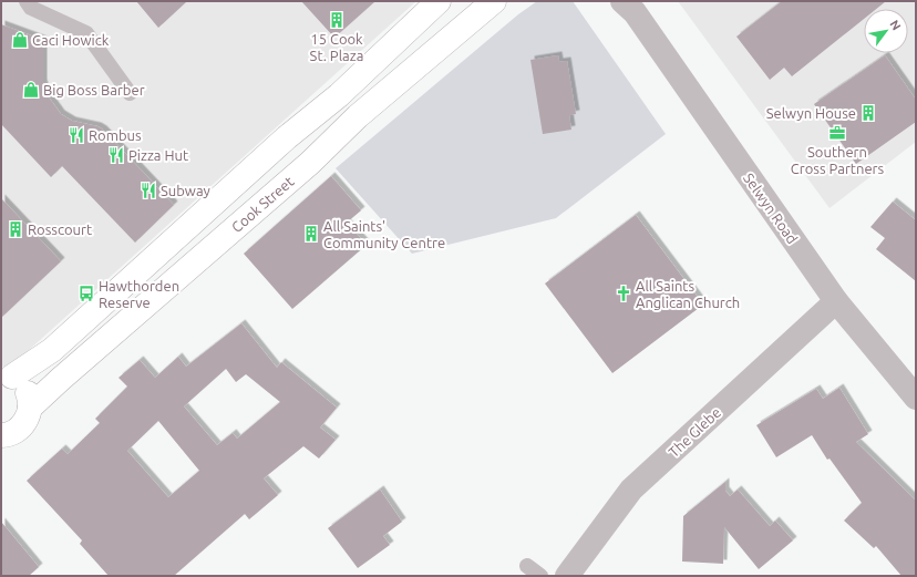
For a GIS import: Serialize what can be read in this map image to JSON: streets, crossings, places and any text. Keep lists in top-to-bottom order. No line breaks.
{"streets":{"main road":["Cook Street"],"street":["Selwyn Road","The Glebe"]},"crossings":[["Selwyn Road","The Glebe"]],"places":{"building":["15 Cook St. Plaza","Selwyn House","Rosscourt","All Saints' Community Centre"],"shop":["Caci Howick","Big Boss Barber"],"office":["Southern Cross Partners"],"restaurant":["Rombus","Pizza Hut","Subway"],"bus stop":["Hawthorden Reserve"],"church":["All Saints Anglican Church"]},"north":"top right"}
